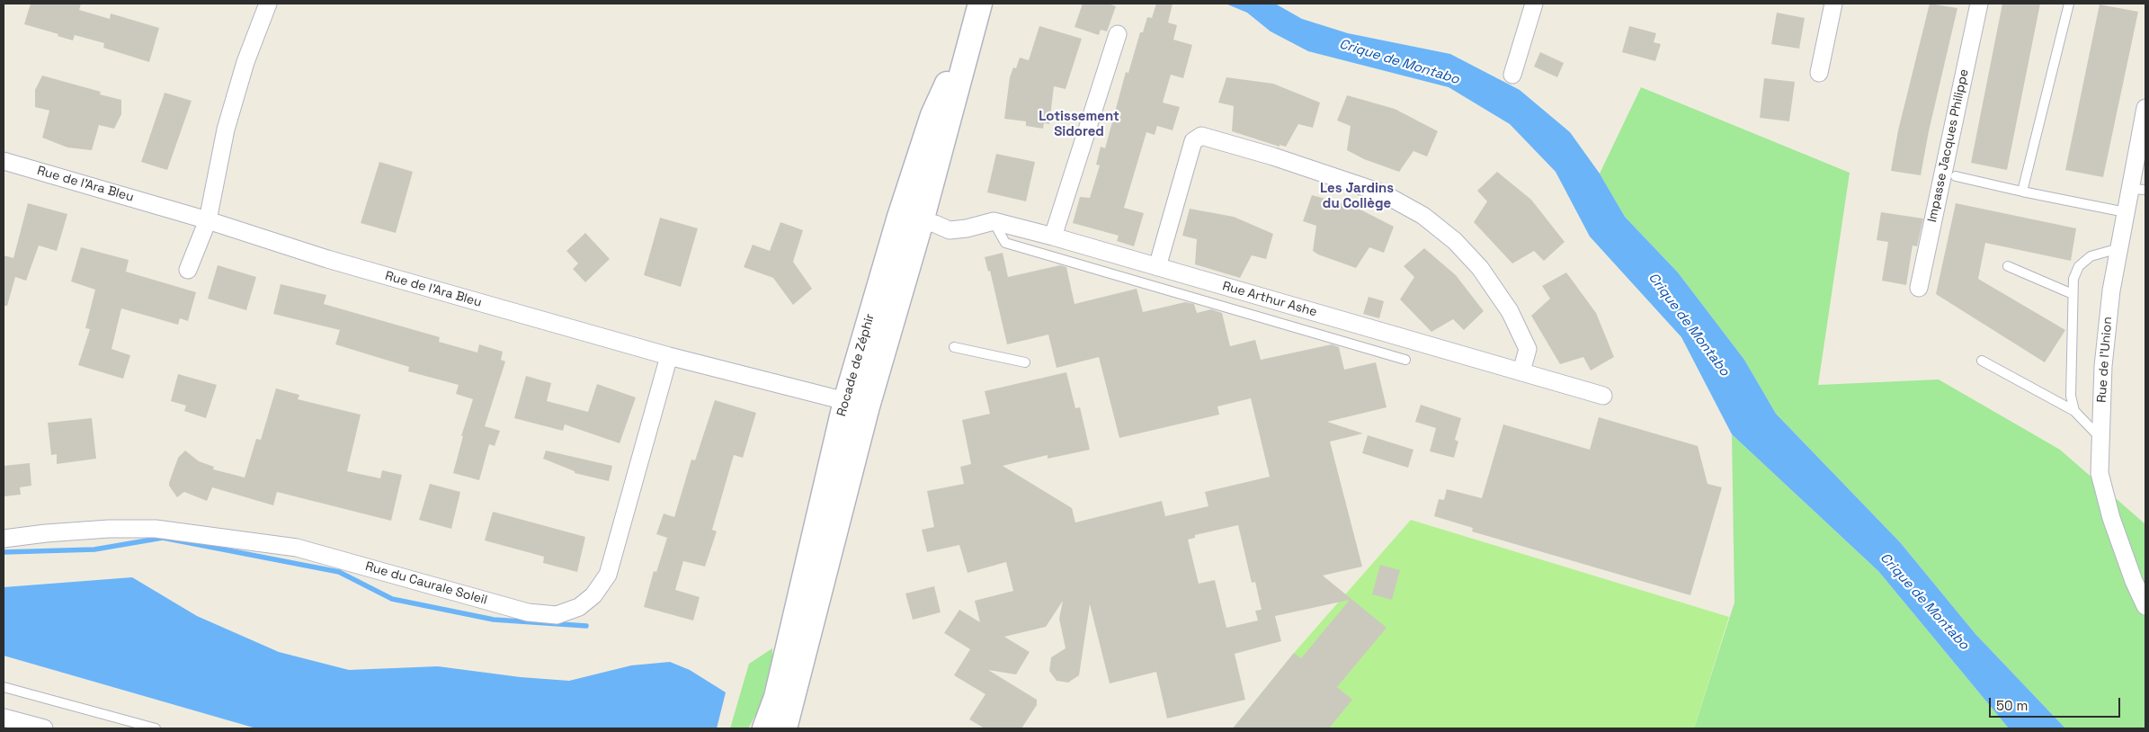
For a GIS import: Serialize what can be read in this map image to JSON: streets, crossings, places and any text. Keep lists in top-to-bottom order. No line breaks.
{"streets":{"main road":["Rocade de Zéphir"],"street":["Impasse Jacques Philippe","Rue de l'Ara Bleu","Rue Arthur Ashe","Rue de l'Union","Rue du Caurale Soleil"]},"crossings":[["Rue de l'Ara Bleu","Rocade de Zéphir"],["Rue de l'Ara Bleu","Rue du Caurale Soleil"],["Rue Arthur Ashe","Rocade de Zéphir"]],"districts":["Lotissement Sidored","Les Jardins du Collège"],"water":["Crique de Montabo"],"scale_bar":"50 m"}
